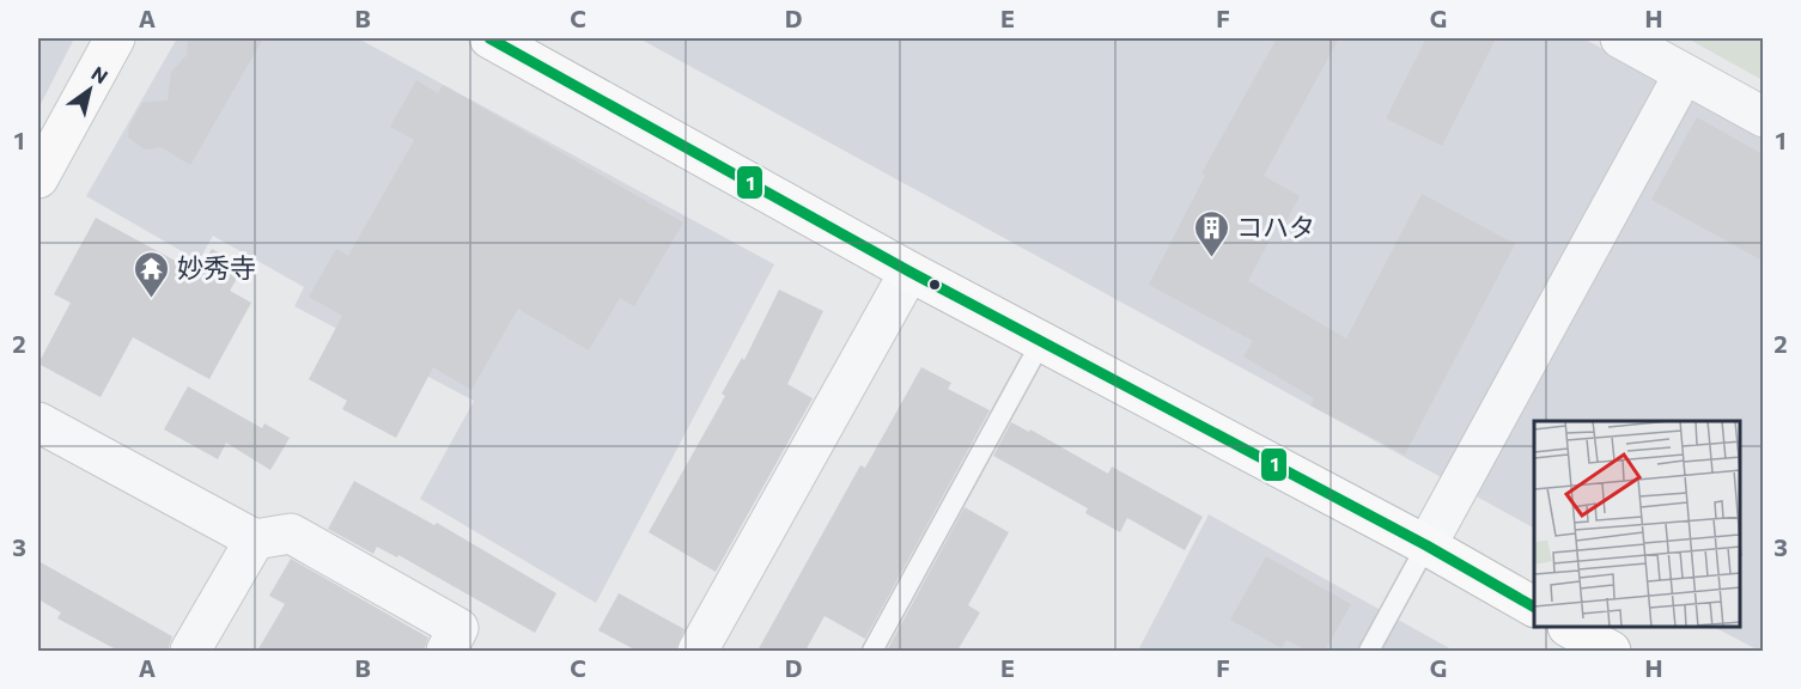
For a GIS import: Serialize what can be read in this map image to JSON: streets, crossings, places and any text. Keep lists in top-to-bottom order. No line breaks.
{"places":{"building":["コハタ"],"temple":["妙秀寺"]},"lines":["transit line 1"],"north":"top right","grid":{"columns":["A","B","C","D","E","F","G","H"],"rows":["1","2","3"]}}
